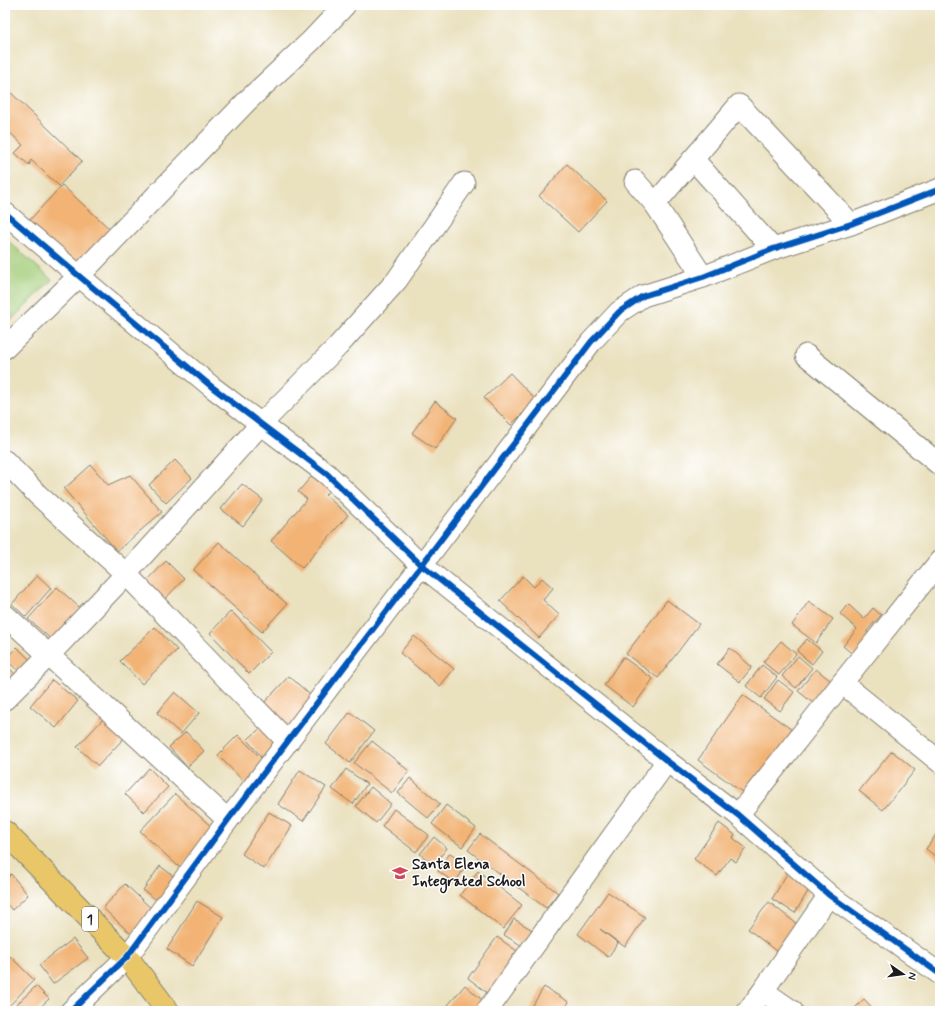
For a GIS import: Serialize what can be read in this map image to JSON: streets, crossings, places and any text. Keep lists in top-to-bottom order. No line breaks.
{"streets":{"highway":["1"]},"places":{"school or university":["Santa Elena Integrated School"]},"north":"right"}
